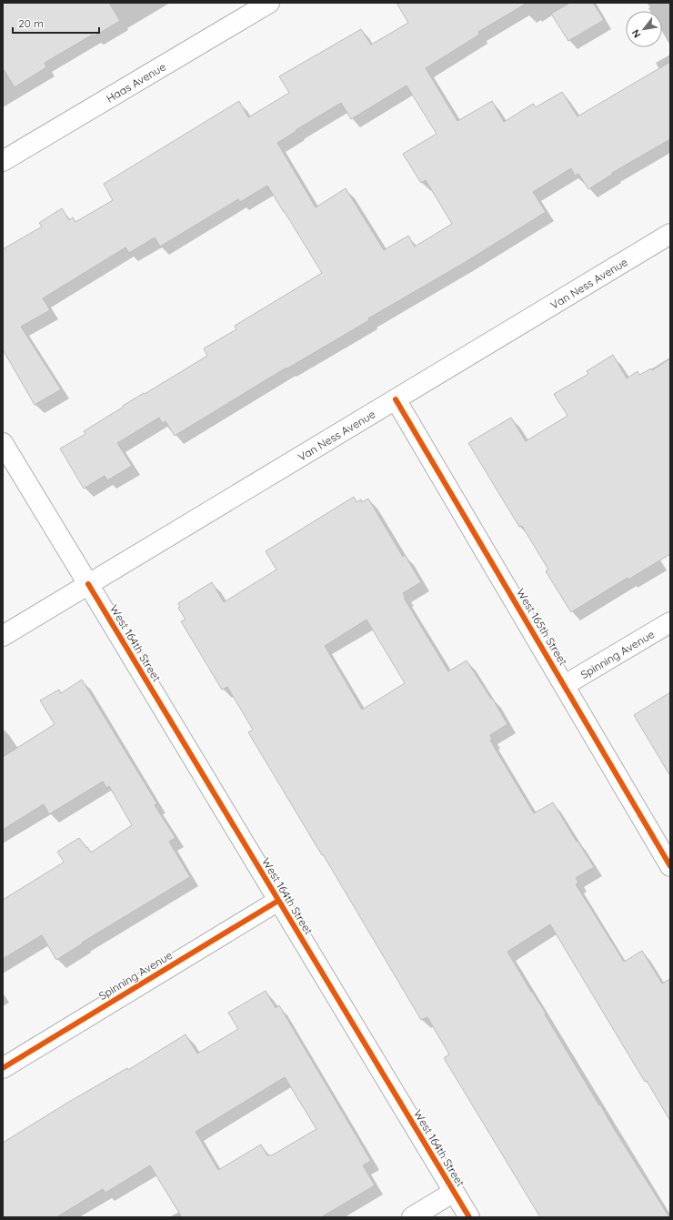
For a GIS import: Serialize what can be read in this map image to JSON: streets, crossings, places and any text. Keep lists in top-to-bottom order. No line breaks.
{"streets":{"street":["Haas Avenue","Van Ness Avenue","West 165th Street","West 164th Street","Spinning Avenue"]},"crossings":[["Van Ness Avenue","West 165th Street"],["Van Ness Avenue","West 164th Street"],["West 165th Street","Spinning Avenue"],["West 164th Street","Spinning Avenue"]],"scale_bar":"20 m","north":"bottom left"}
